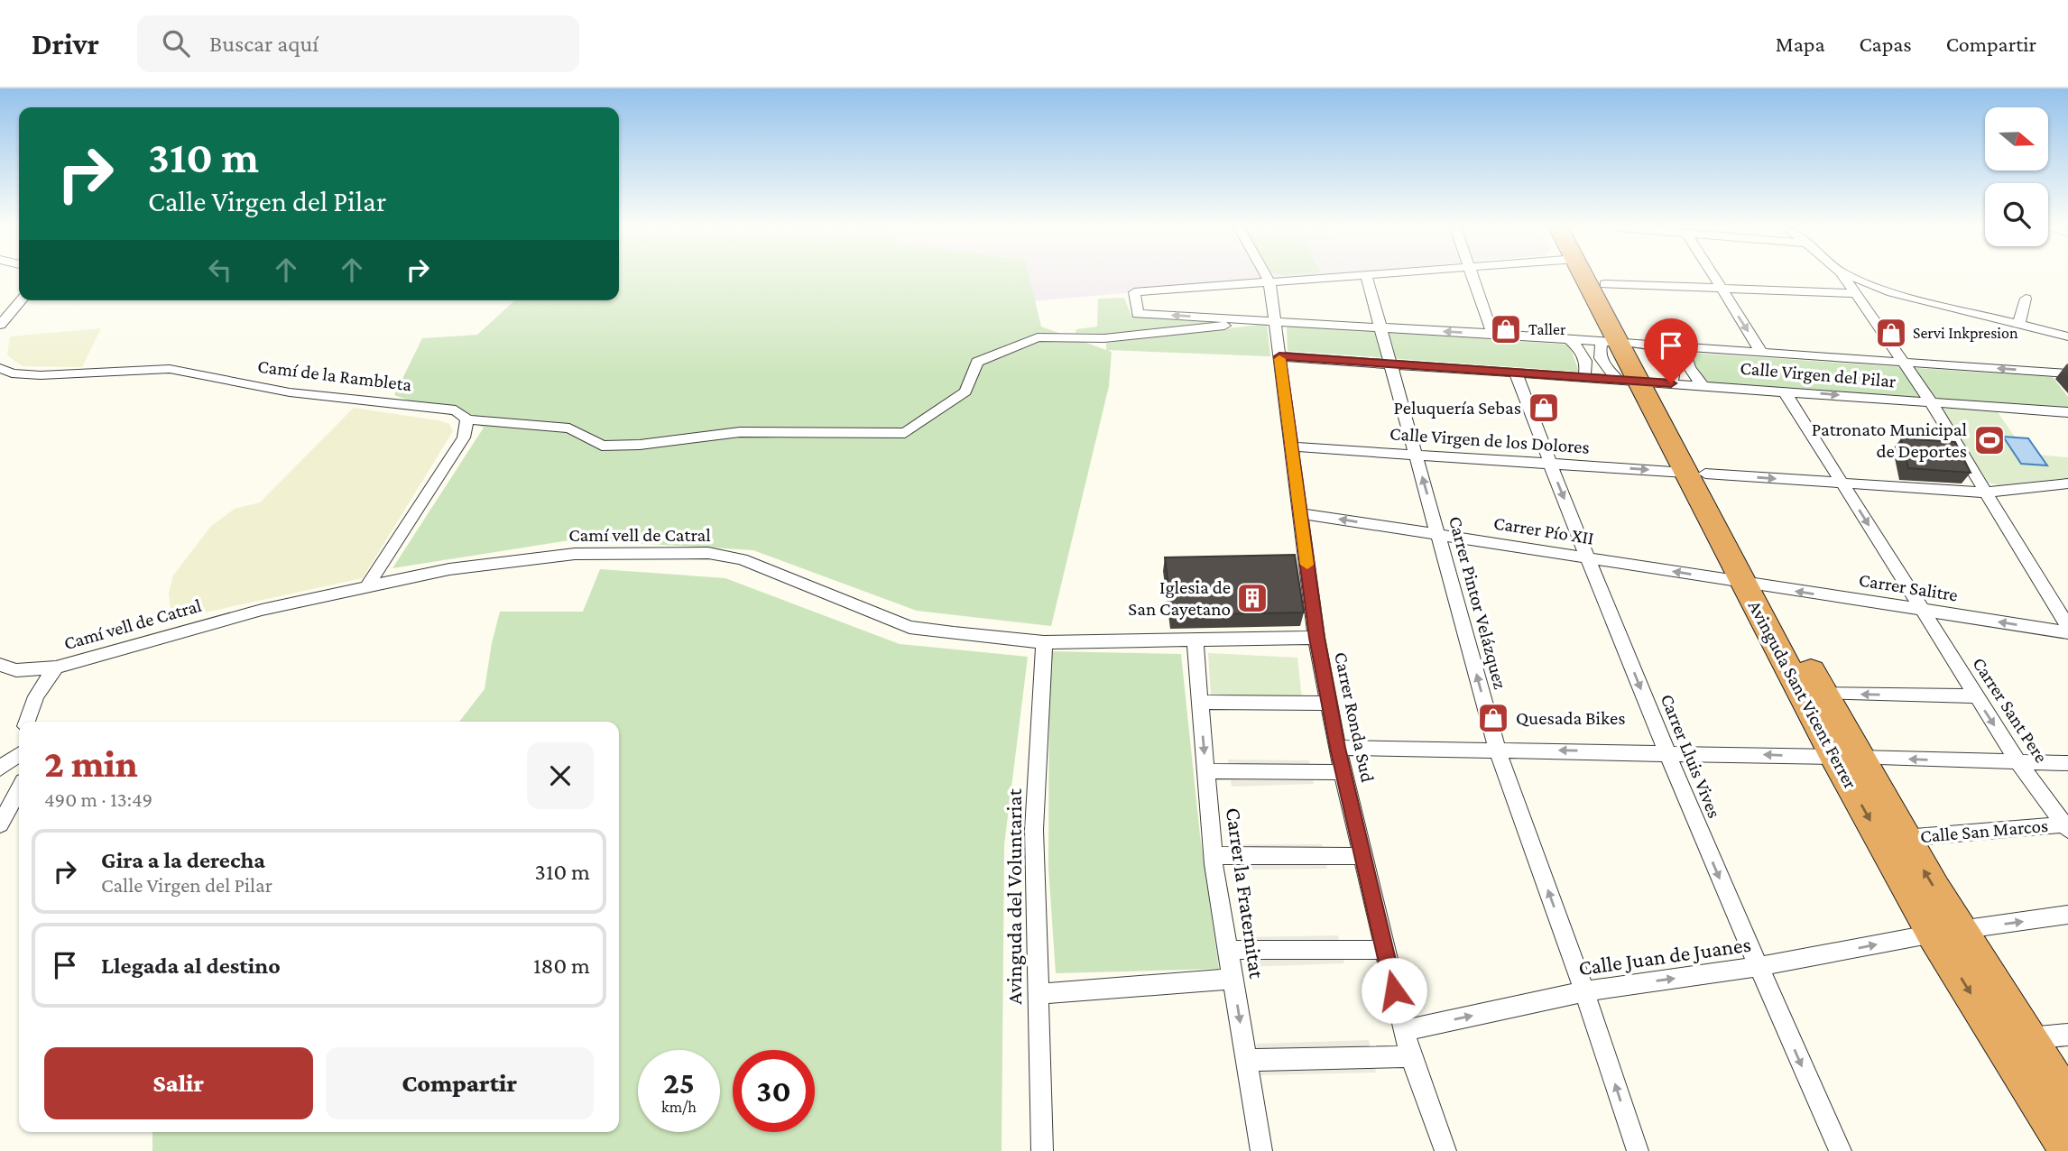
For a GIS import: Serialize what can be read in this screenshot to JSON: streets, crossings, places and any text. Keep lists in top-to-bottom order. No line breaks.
{"streets":{"highway":["Avinguda Sant Vicent Ferrer"],"street":["Calle Virgen del Pilar","Camí de la Rambleta","Calle Virgen de los Dolores","Carrer Pío XII","Camí vell de Catral","Carrer Salitre","Carrer Pintor Velázquez","Carrer Sant Pere","Carrer Ronda Sud","Carrer Lluis Vives","Calle San Marcos","Carrer la Fraternitat","Avinguda del Voluntariat","Calle Juan de Juanes"]},"crossings":[["Calle Virgen del Pilar","Camí de la Rambleta"],["Calle Virgen del Pilar","Carrer Pintor Velázquez"],["Calle Virgen del Pilar","Avinguda Sant Vicent Ferrer"],["Calle Virgen del Pilar","Carrer Sant Pere"],["Calle Virgen del Pilar","Carrer Ronda Sud"],["Calle Virgen del Pilar","Carrer Lluis Vives"],["Camí de la Rambleta","Carrer Ronda Sud"],["Calle Virgen de los Dolores","Carrer Pintor Velázquez"],["Calle Virgen de los Dolores","Avinguda Sant Vicent Ferrer"],["Calle Virgen de los Dolores","Carrer Sant Pere"],["Calle Virgen de los Dolores","Carrer Ronda Sud"],["Calle Virgen de los Dolores","Carrer Lluis Vives"],["Carrer Pío XII","Carrer Salitre"],["Carrer Pío XII","Carrer Pintor Velázquez"],["Carrer Pío XII","Avinguda Sant Vicent Ferrer"],["Carrer Pío XII","Carrer Ronda Sud"],["Carrer Pío XII","Carrer Lluis Vives"],["Camí vell de Catral","Carrer Ronda Sud"],["Camí vell de Catral","Carrer la Fraternitat"],["Camí vell de Catral","Avinguda del Voluntariat"],["Carrer Salitre","Avinguda Sant Vicent Ferrer"],["Carrer Salitre","Carrer Sant Pere"],["Carrer Pintor Velázquez","Calle Juan de Juanes"],["Avinguda Sant Vicent Ferrer","Calle San Marcos"],["Avinguda Sant Vicent Ferrer","Calle Juan de Juanes"],["Carrer Sant Pere","Calle San Marcos"],["Carrer Ronda Sud","Calle Juan de Juanes"],["Carrer Lluis Vives","Calle Juan de Juanes"]],"one_way":["Calle Virgen de los Dolores","Carrer Pío XII","Carrer Pintor Velázquez","Carrer Lluis Vives","Calle Juan de Juanes"],"places":{"shop":["Taller","Servi Inkpresion","Peluquería Sebas","Quesada Bikes"],"sports":["Patronato Municipal de Deportes"],"building":["Iglesia de San Cayetano"]},"north":"right","page":{"header":"Drivr","search":"Buscar aquí","nav":["Mapa","Capas","Compartir"],"turn":["310 m","Calle Virgen del Pilar"],"heading":["2 min","490 m · 13:49"],"list":[{"name":"Gira a la derecha","note":"Calle Virgen del Pilar","value":"310 m"},{"name":"Llegada al destino","value":"180 m"}],"buttons":["Salir","Compartir"],"speed":"25 km/h","limit":"30"}}
